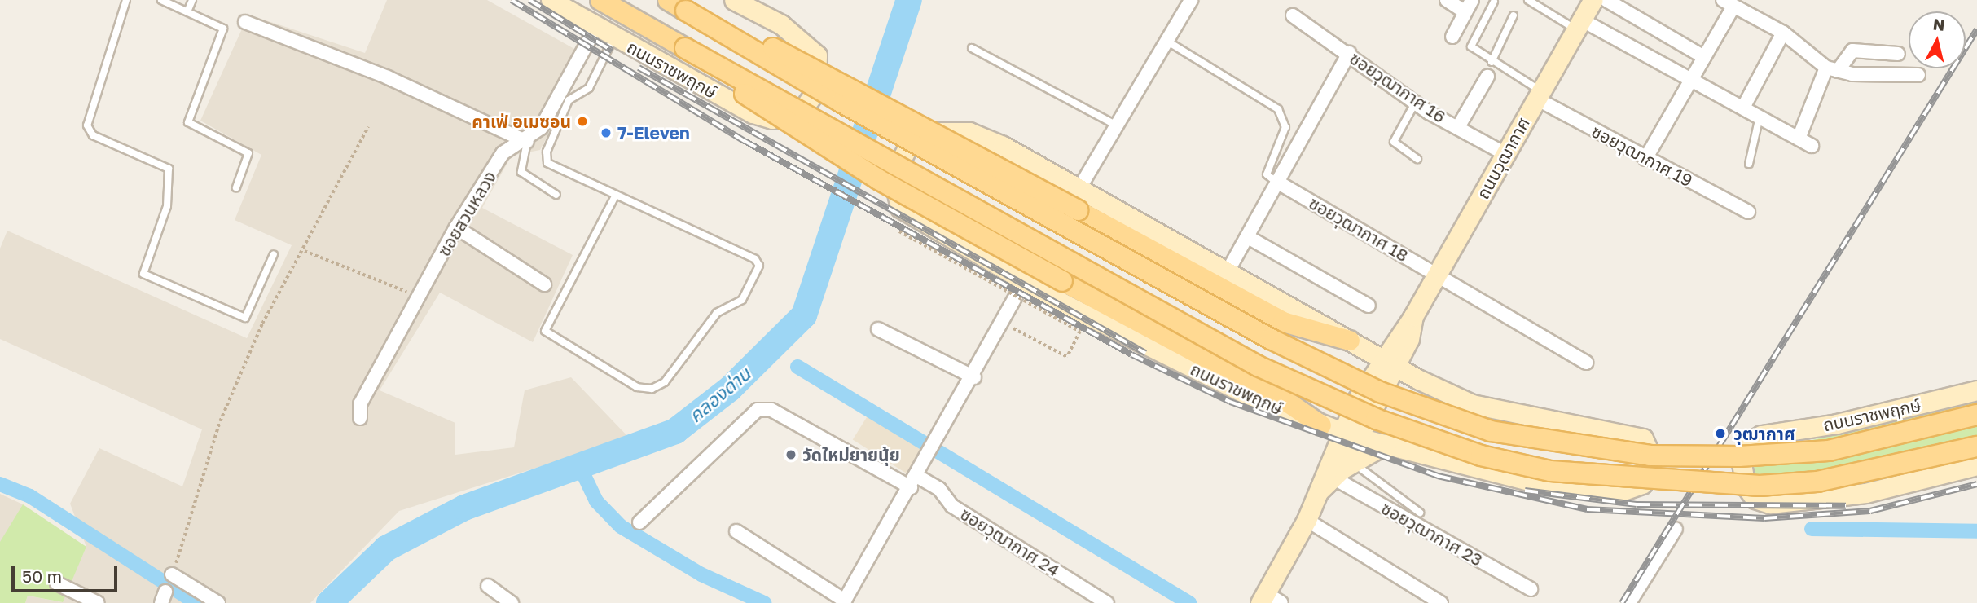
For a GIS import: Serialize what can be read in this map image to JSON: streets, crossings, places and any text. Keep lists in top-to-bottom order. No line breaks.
{"streets":{"main road":["ถนนราชพฤกษ์","ถนนวุฒากาศ"],"street":["ซอยวุฒากาศ 16","ซอยวุฒากาศ 19","ซอยสวนหลวง","ซอยวุฒากาศ 18","ซอยวุฒากาศ 23","ซอยวุฒากาศ 24"]},"crossings":[["ถนนราชพฤกษ์","ถนนวุฒากาศ"],["ถนนราชพฤกษ์","ซอยสวนหลวง"],["ซอยวุฒากาศ 16","ถนนวุฒากาศ"],["ซอยวุฒากาศ 19","ถนนวุฒากาศ"],["ถนนวุฒากาศ","ซอยวุฒากาศ 18"],["ถนนวุฒากาศ","ซอยวุฒากาศ 23"]],"water":["คลองด่าน"],"places":["คาเฟ่ อเมซอน","7-Eleven","วุฒากาศ","วัดใหม่ยายนุ้ย"],"scale_bar":"50 m","north":"top"}
